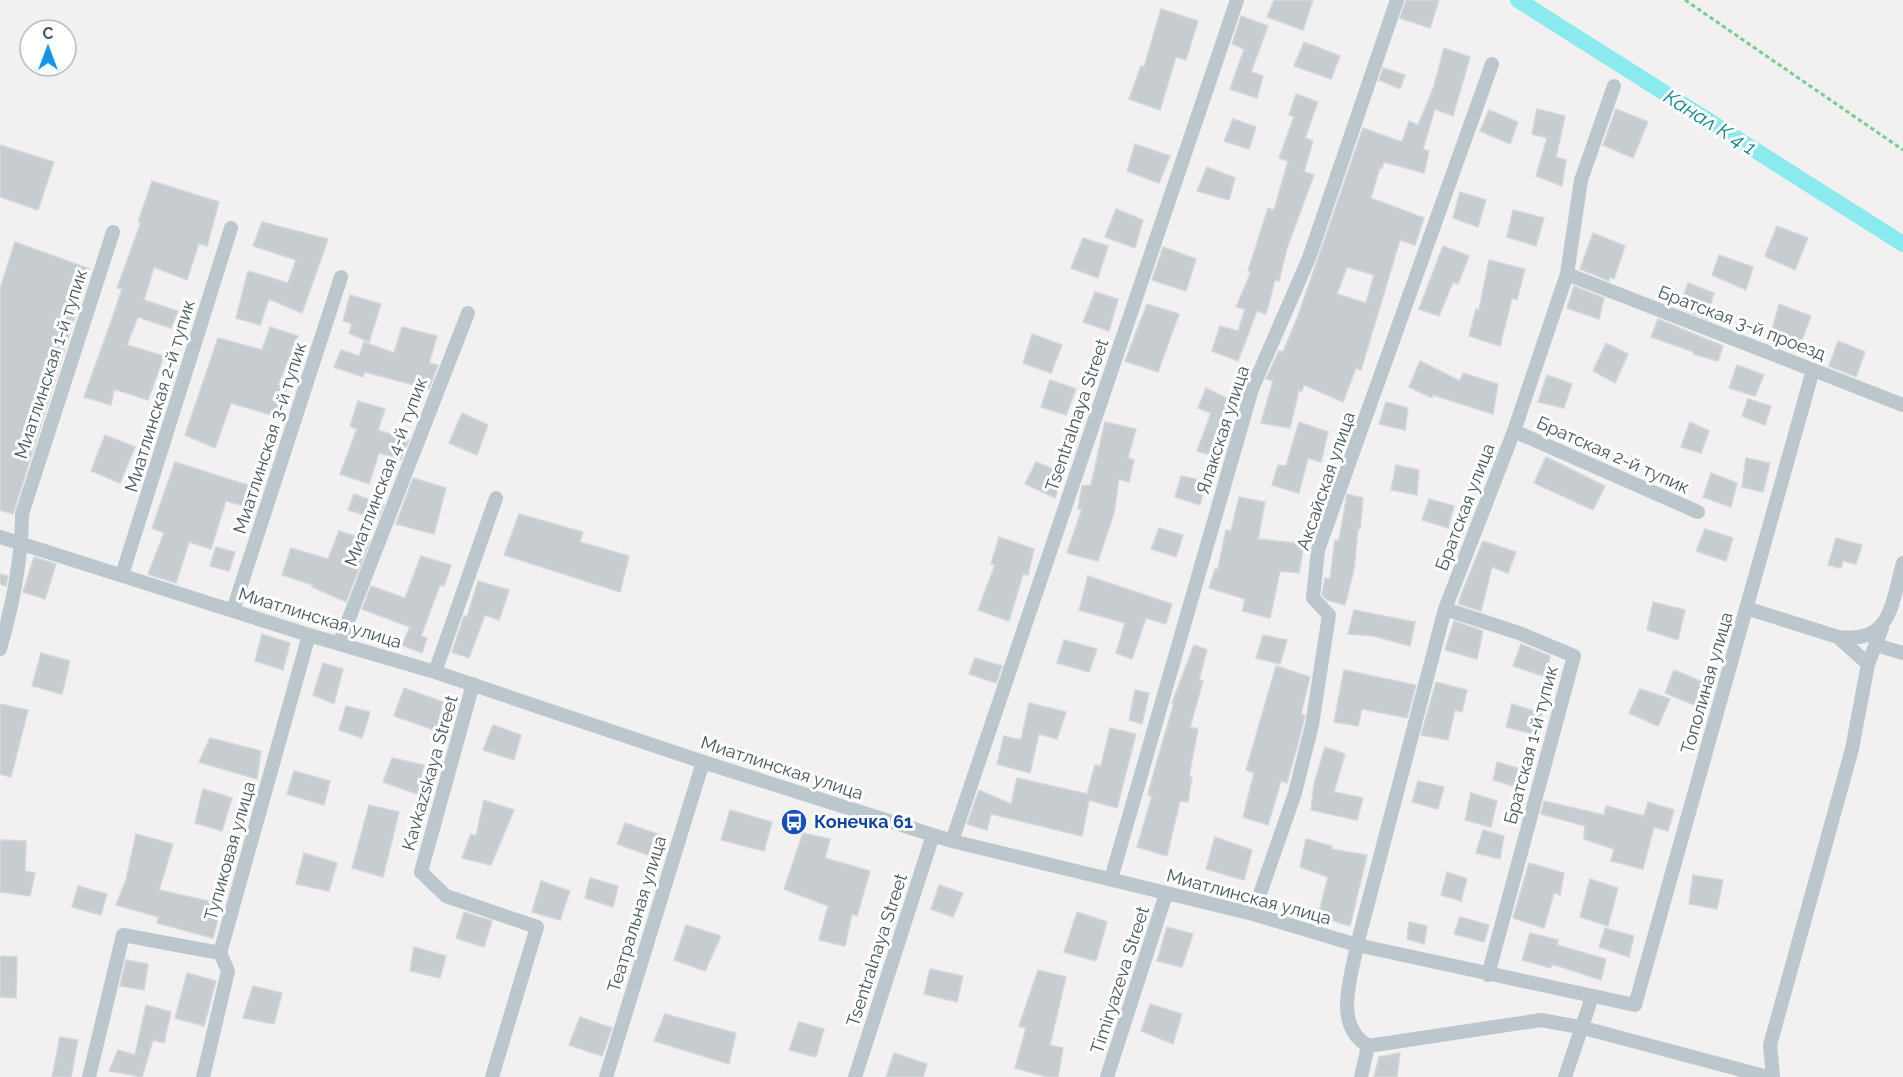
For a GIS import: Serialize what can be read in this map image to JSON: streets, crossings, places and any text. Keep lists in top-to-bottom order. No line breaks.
{"streets":{"street":["Братская 3-й проезд","Миатлинская 1-й тупик","Миатлинская 2-й тупик","Tsentralnaya Street","Ялакская улица","Миатлинская 3-й тупик","Братская 2-й тупик","Миатлинская 4-й тупик","Аксайская улица","Братская улица","Миатлинская улица","Тополиная улица","Братская 1-й тупик","Kavkazskaya Street","Тупиковая улица","Театральная улица","Timiryazeva Street"]},"crossings":[["Братская 3-й проезд","Братская улица"],["Братская 3-й проезд","Тополиная улица"],["Миатлинская 1-й тупик","Миатлинская улица"],["Миатлинская 2-й тупик","Миатлинская улица"],["Tsentralnaya Street","Миатлинская улица"],["Ялакская улица","Миатлинская улица"],["Миатлинская 3-й тупик","Миатлинская улица"],["Братская 2-й тупик","Братская улица"],["Миатлинская 4-й тупик","Миатлинская улица"],["Аксайская улица","Миатлинская улица"],["Братская улица","Миатлинская улица"],["Братская улица","Братская 1-й тупик"],["Миатлинская улица","Тополиная улица"],["Миатлинская улица","Братская 1-й тупик"],["Миатлинская улица","Kavkazskaya Street"],["Миатлинская улица","Тупиковая улица"],["Миатлинская улица","Театральная улица"],["Миатлинская улица","Timiryazeva Street"]],"water":["Канал К 4 1"],"places":{"bus stop":["Конечка 61"]},"north":"top"}
